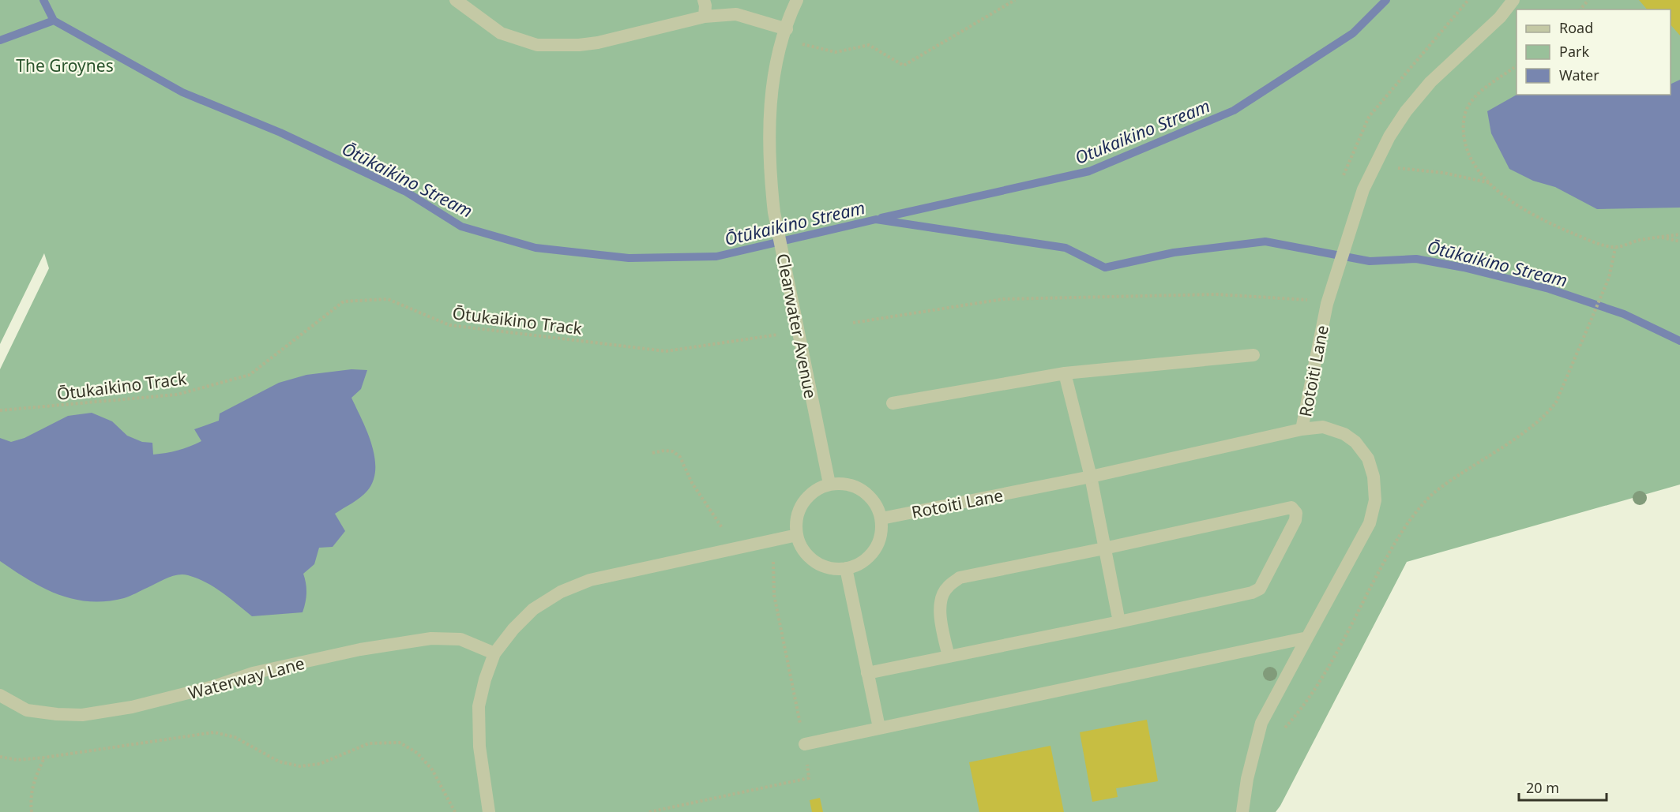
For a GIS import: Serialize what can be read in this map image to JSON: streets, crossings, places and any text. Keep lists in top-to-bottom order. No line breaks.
{"streets":{"street":["Clearwater Avenue","Rotoiti Lane","Waterway Lane"],"path":["Ōtukaikino Track"]},"crossings":[["Clearwater Avenue","Rotoiti Lane"]],"water":["Otukaikino Stream","Ōtūkaikino Stream"],"parks":["The Groynes"],"legend":["Road","Park","Water"],"scale_bar":"20 m"}
